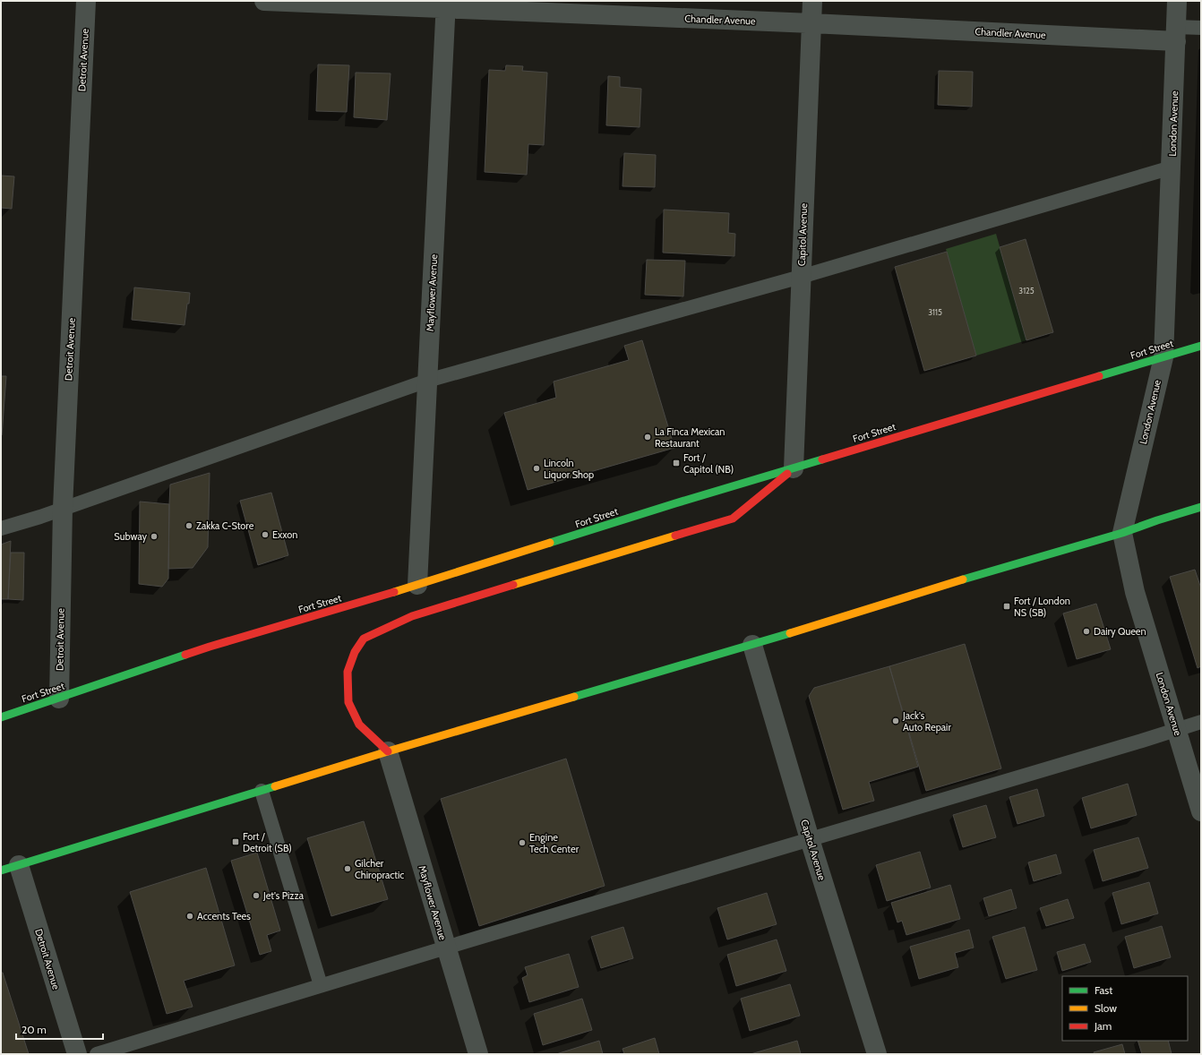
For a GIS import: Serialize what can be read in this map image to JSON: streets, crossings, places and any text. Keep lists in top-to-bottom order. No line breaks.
{"streets":{"main road":["Fort Street"],"street":["Chandler Avenue","Detroit Avenue","London Avenue","Capitol Avenue","Mayflower Avenue"]},"crossings":[["Chandler Avenue","London Avenue"],["Chandler Avenue","Capitol Avenue"],["Chandler Avenue","Mayflower Avenue"],["Detroit Avenue","Fort Street"],["London Avenue","Fort Street"],["Capitol Avenue","Fort Street"],["Mayflower Avenue","Fort Street"]],"places":{"other":["La Finca Mexican Restaurant","Lincoln Liquor Shop","Zakka C-Store","Exxon","Subway","Dairy Queen","Jack's Auto Repair","Engine Tech Center","Gilcher Chiropractic","Jet's Pizza","Accents Tees"],"transit":["Fort / Capitol (NB)","Fort / London NS (SB)","Fort / Detroit (SB)"]},"house_numbers":["3125","3115"],"legend":["Fast","Slow","Jam"],"scale_bar":"20 m"}
